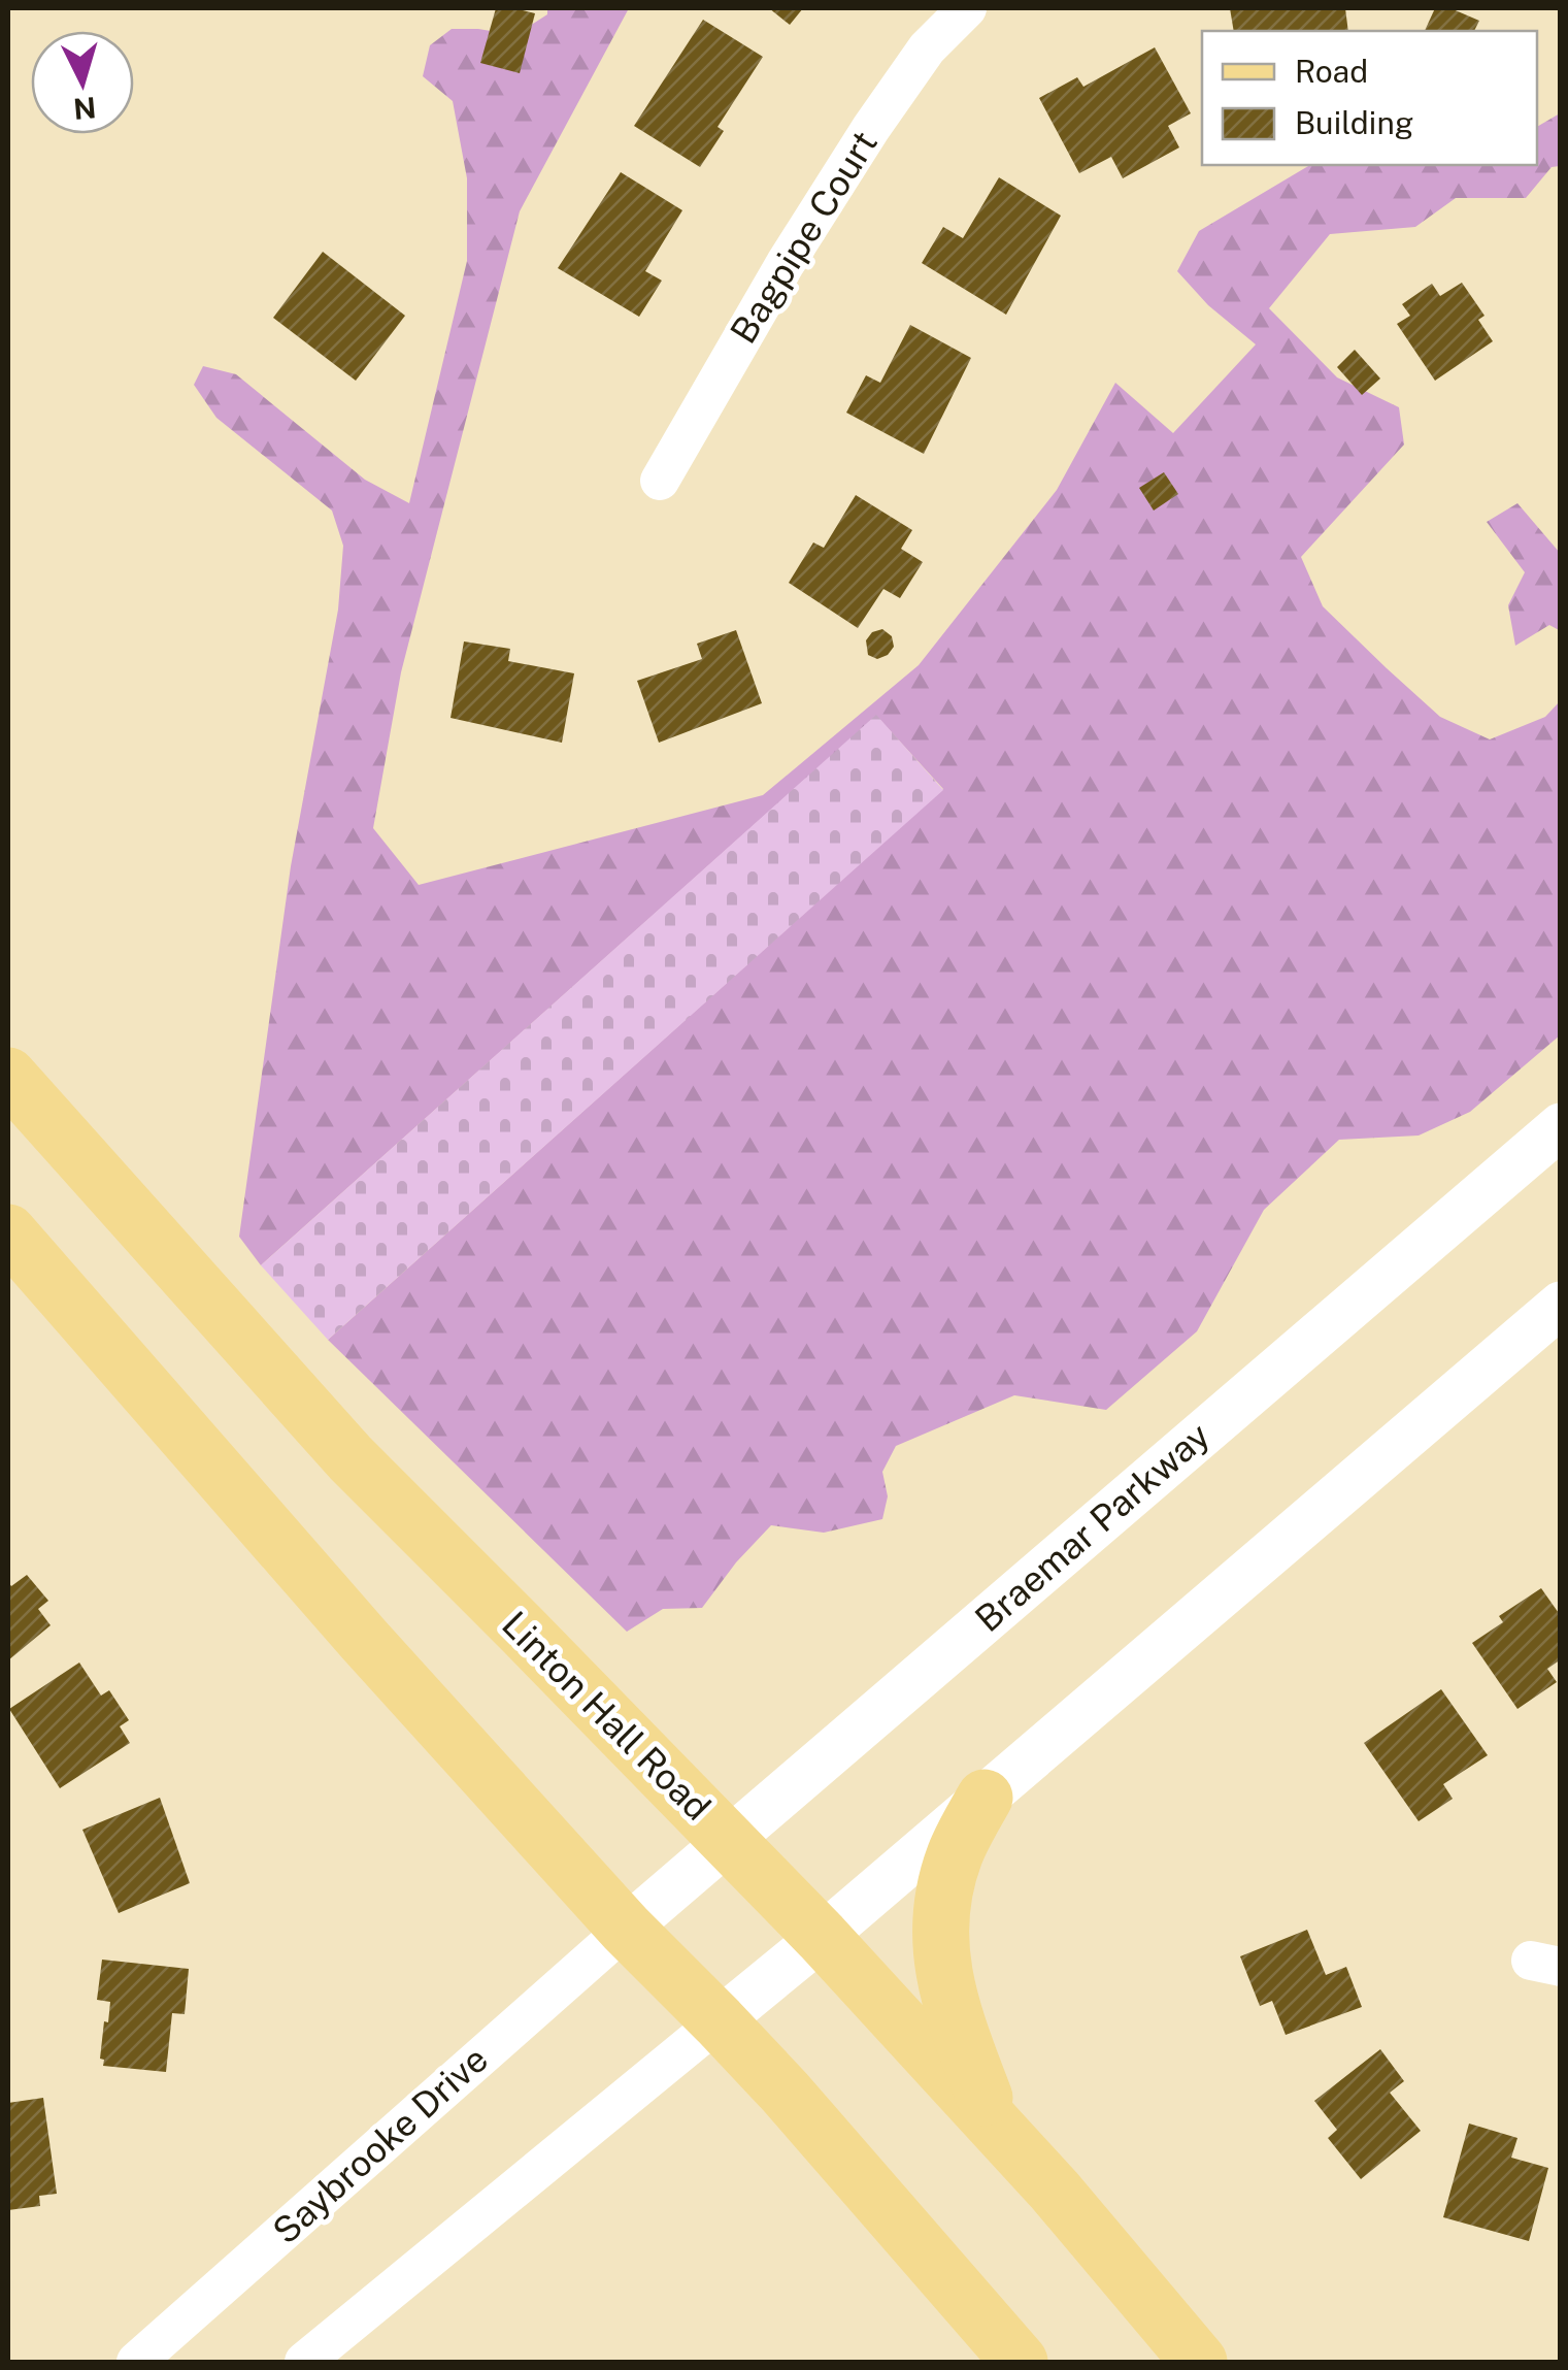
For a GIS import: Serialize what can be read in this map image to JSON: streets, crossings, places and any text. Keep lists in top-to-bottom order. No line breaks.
{"streets":{"main road":["Linton Hall Road"],"street":["Bagpipe Court","Braemar Parkway","Saybrooke Drive"]},"crossings":[["Braemar Parkway","Linton Hall Road"],["Braemar Parkway","Saybrooke Drive"]],"legend":["Road","Building"],"north":"bottom"}
